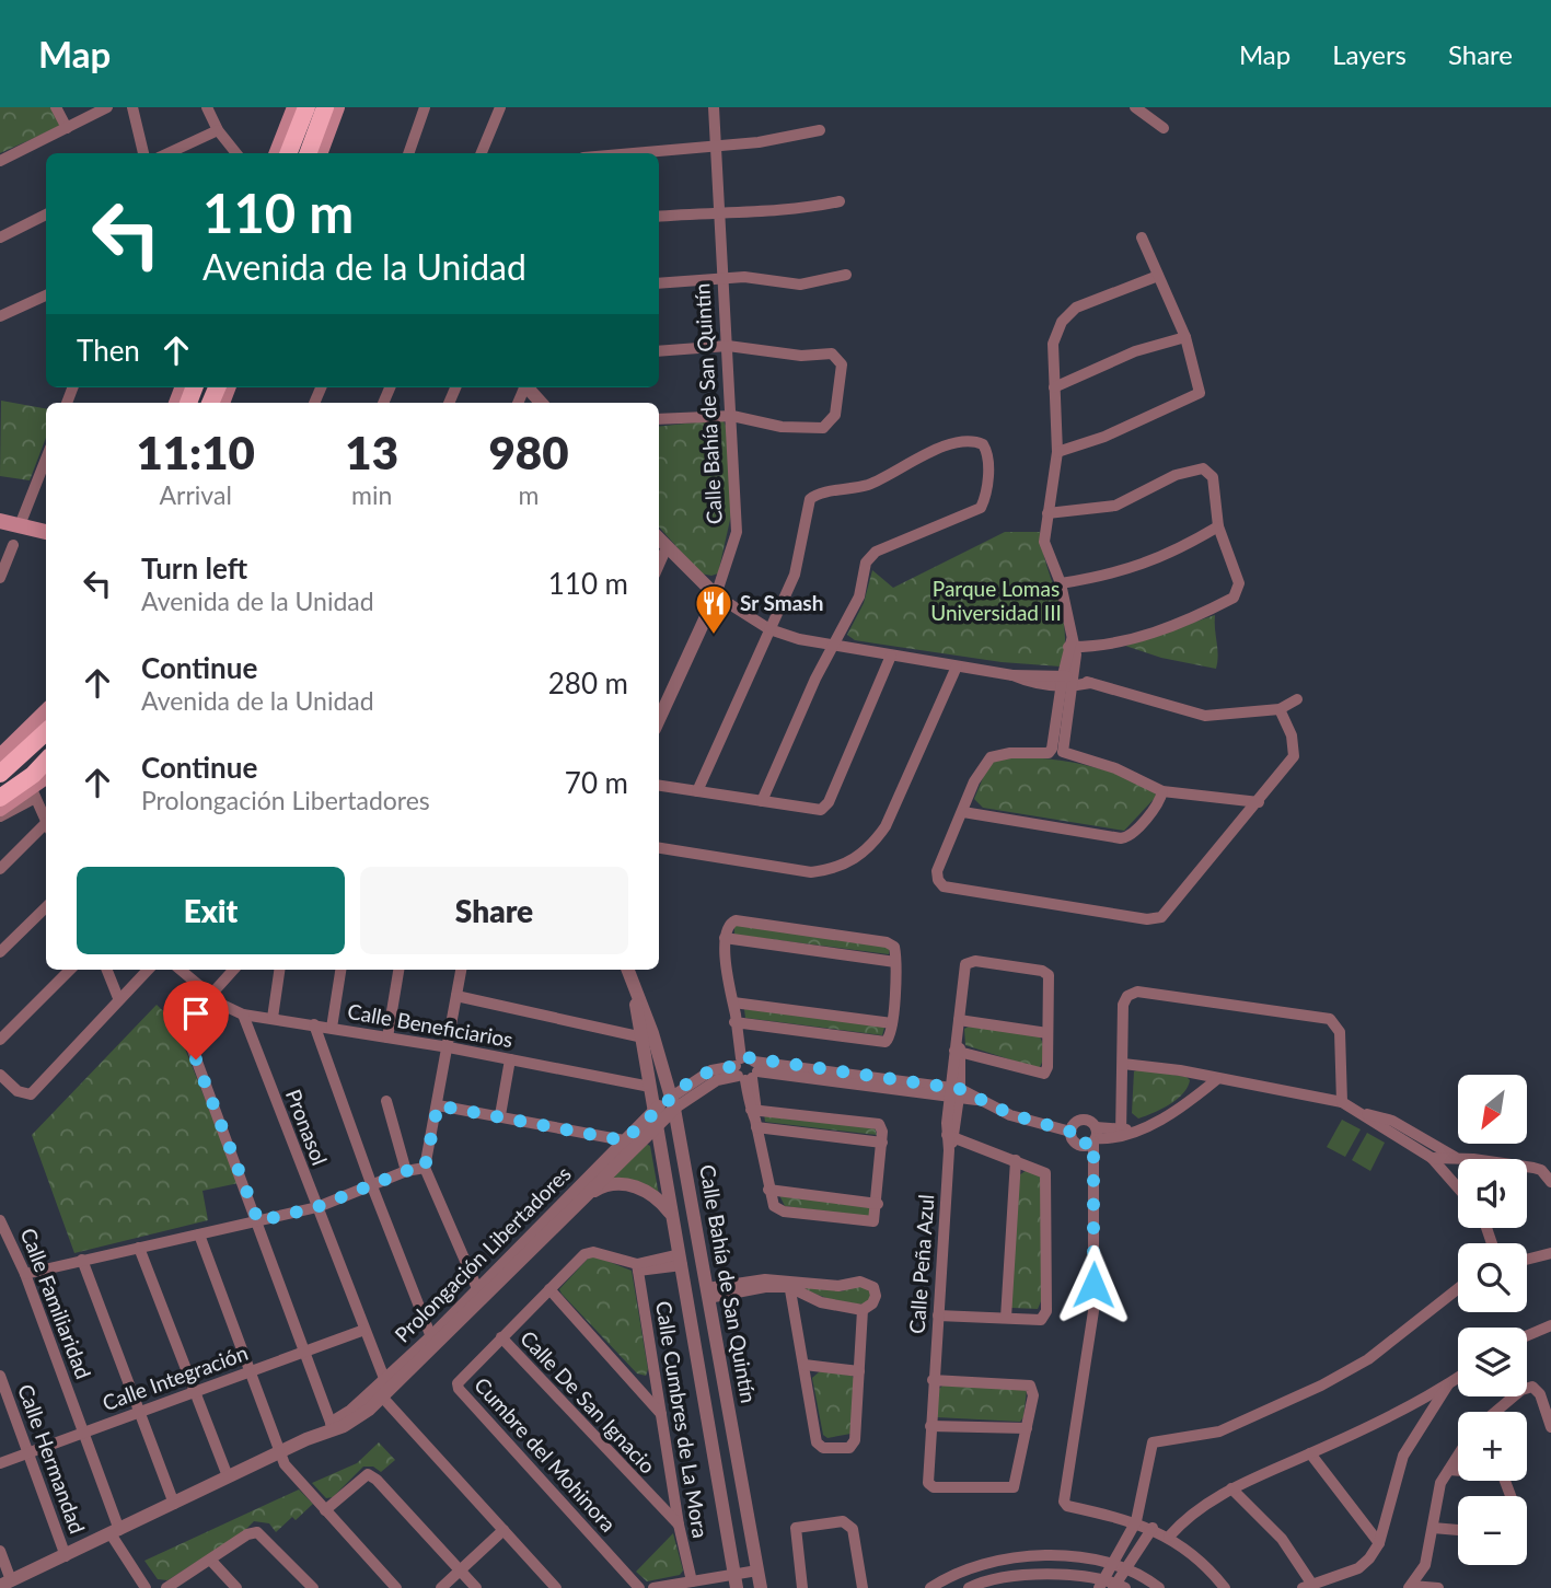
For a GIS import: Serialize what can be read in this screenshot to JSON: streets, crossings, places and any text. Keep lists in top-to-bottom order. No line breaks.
{"streets":{"street":["Calle Bahía de San Quintín","Calle Beneficiarios","Pronasol","Prolongación Libertadores","Calle Peña Azul","Calle Familiaridad","Calle Integración","Calle De San Ignacio","Calle Cumbres de La Mora","Cumbre del Mohinora","Calle Hermandad"]},"crossings":[["Calle Bahía de San Quintín","Calle Beneficiarios"],["Calle Bahía de San Quintín","Prolongación Libertadores"],["Calle Bahía de San Quintín","Cumbre del Mohinora"],["Calle Beneficiarios","Pronasol"],["Pronasol","Prolongación Libertadores"],["Pronasol","Calle Integración"],["Prolongación Libertadores","Calle Familiaridad"],["Prolongación Libertadores","Calle Hermandad"],["Calle Familiaridad","Calle Integración"],["Calle Integración","Calle Hermandad"],["Calle De San Ignacio","Calle Cumbres de La Mora"],["Calle De San Ignacio","Cumbre del Mohinora"],["Calle Cumbres de La Mora","Cumbre del Mohinora"]],"parks":["Parque Lomas Universidad III"],"places":{"restaurant":["Sr Smash"]},"north":"bottom left","page":{"header":"Map","nav":["Map","Layers","Share"],"turn":["110 m","Avenida de la Unidad"],"then":"Then","eta":["11:10","Arrival","13","min","980","m"],"list":[{"name":"Turn left","note":"Avenida de la Unidad","value":"110 m"},{"name":"Continue","note":"Avenida de la Unidad","value":"280 m"},{"name":"Continue","note":"Prolongación Libertadores","value":"70 m"}],"buttons":["Exit","Share"],"map_buttons":["+","−"]}}
